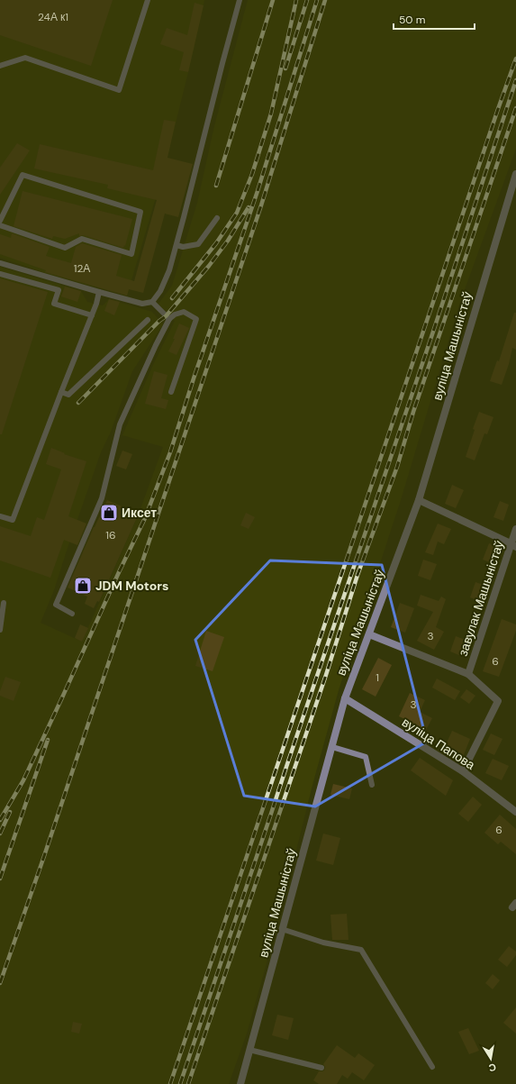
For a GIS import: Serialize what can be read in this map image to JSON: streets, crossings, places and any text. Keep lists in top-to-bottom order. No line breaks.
{"streets":{"street":["вуліца Машыністаў","завулак Машыністаў","вуліца Папова"]},"crossings":[["вуліца Машыністаў","завулак Машыністаў"],["вуліца Машыністаў","вуліца Папова"],["завулак Машыністаў","вуліца Папова"]],"places":{"shop":["Иксет","JDM Motors"]},"house_numbers":["24А к1","12А","16","3","6","1","3","6"],"scale_bar":"50 m","north":"bottom"}
